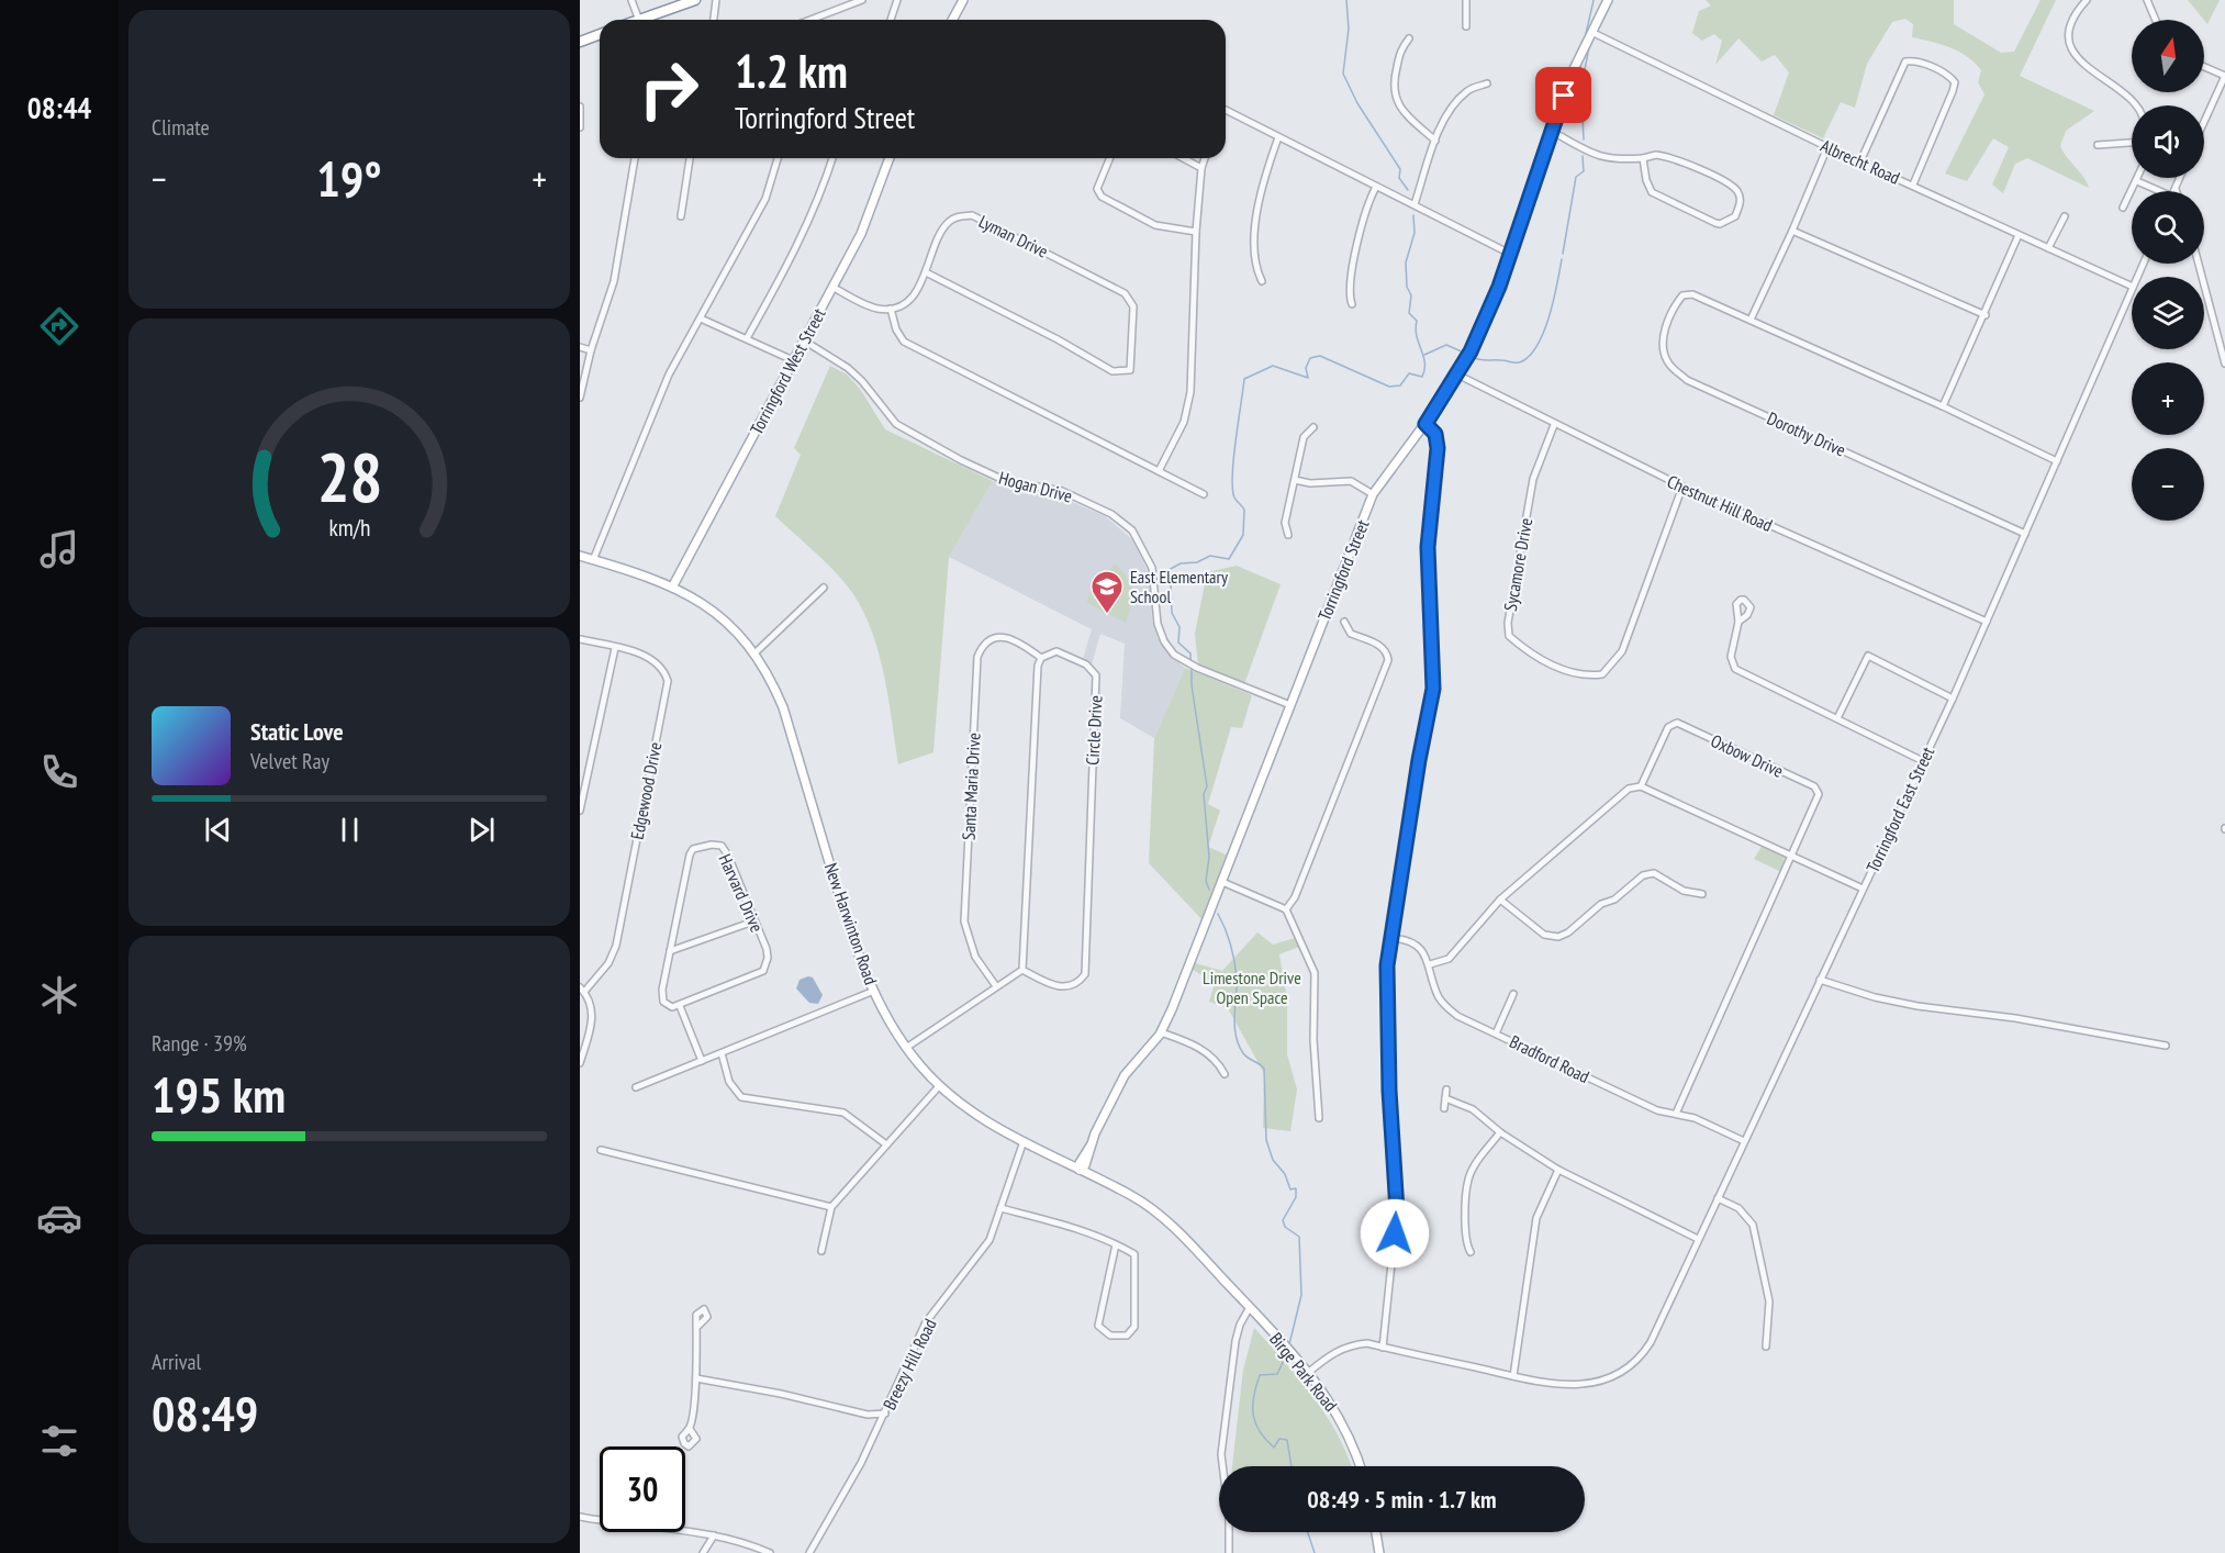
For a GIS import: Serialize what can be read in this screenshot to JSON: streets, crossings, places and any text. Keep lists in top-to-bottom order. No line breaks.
{"streets":{"main road":["Torringford West Street","Torringford Street","New Harwinton Road","Birge Park Road"],"street":["Albrecht Road","Lyman Drive","Dorothy Drive","Hogan Drive","Chestnut Hill Road","Sycamore Drive","Circle Drive","Oxbow Drive","Santa Maria Drive","Edgewood Drive","Torringford East Street","Harvard Drive","Bradford Road","Breezy Hill Road"]},"crossings":[["Albrecht Road","Torringford Street"],["Torringford West Street","Hogan Drive"],["Torringford West Street","New Harwinton Road"],["Dorothy Drive","Torringford East Street"],["Hogan Drive","Torringford Street"],["Chestnut Hill Road","Sycamore Drive"],["Chestnut Hill Road","Torringford Street"],["Chestnut Hill Road","Torringford East Street"],["Torringford Street","New Harwinton Road"],["Circle Drive","Santa Maria Drive"],["Oxbow Drive","Bradford Road"],["Torringford East Street","Bradford Road"],["New Harwinton Road","Breezy Hill Road"],["New Harwinton Road","Birge Park Road"]],"parks":["Limestone Drive Open Space"],"places":{"school or university":["East Elementary School"]},"north":"top","page":{"tabs":"08:44","tile":["Climate",["Range · 39%","195 km"],["Arrival","08:49"]],"map_buttons":["+","−"],"turn":["1.2 km","Torringford Street"],"heat":["−","19°","+"],"song":["Static Love","Velvet Ray"],"limit":"30","trip":"08:49 · 5 min · 1.7 km","gauge":["28","km/h"]}}
